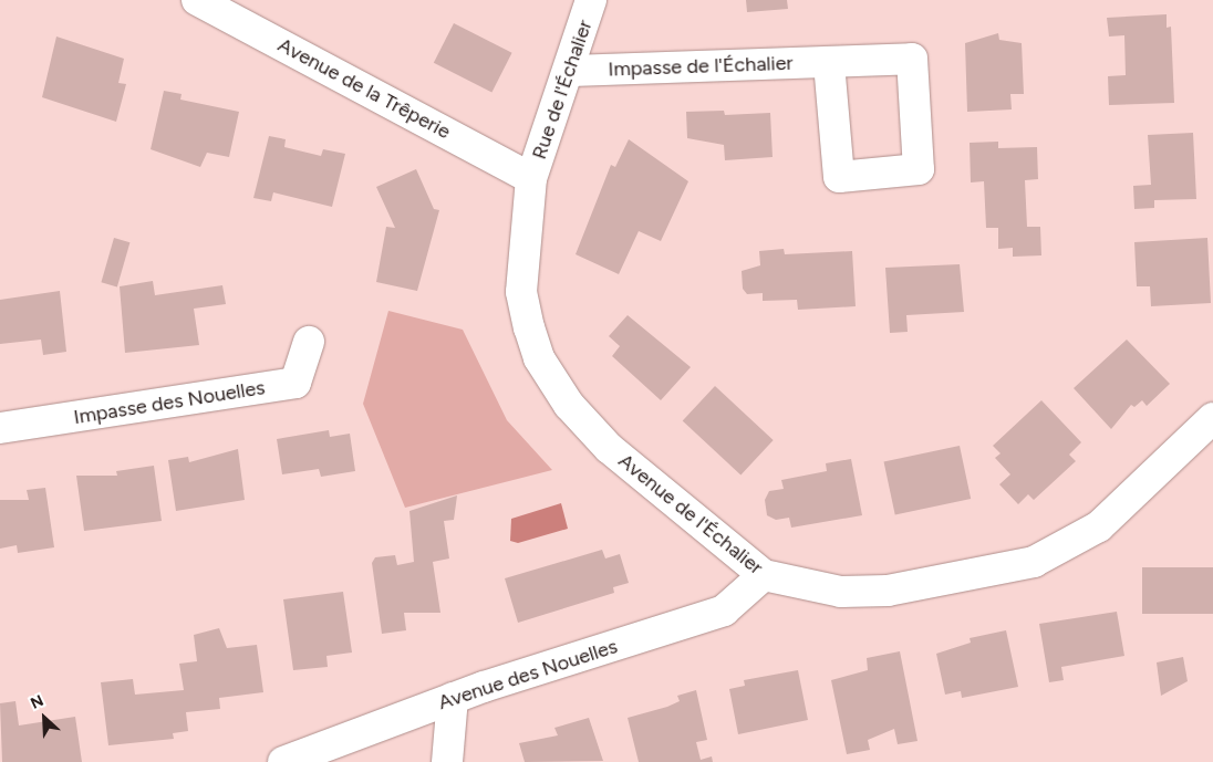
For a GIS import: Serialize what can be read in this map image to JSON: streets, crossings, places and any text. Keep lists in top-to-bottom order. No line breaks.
{"streets":{"street":["Impasse de l'Échalier","Avenue de la Trêperie","Rue de l'Échalier","Impasse des Nouelles","Avenue de l'Échalier","Avenue des Nouelles"]},"crossings":[["Impasse de l'Échalier","Rue de l'Échalier"],["Avenue de la Trêperie","Rue de l'Échalier"],["Avenue de la Trêperie","Avenue de l'Échalier"],["Rue de l'Échalier","Avenue de l'Échalier"],["Avenue de l'Échalier","Avenue des Nouelles"]],"north":"top left"}
